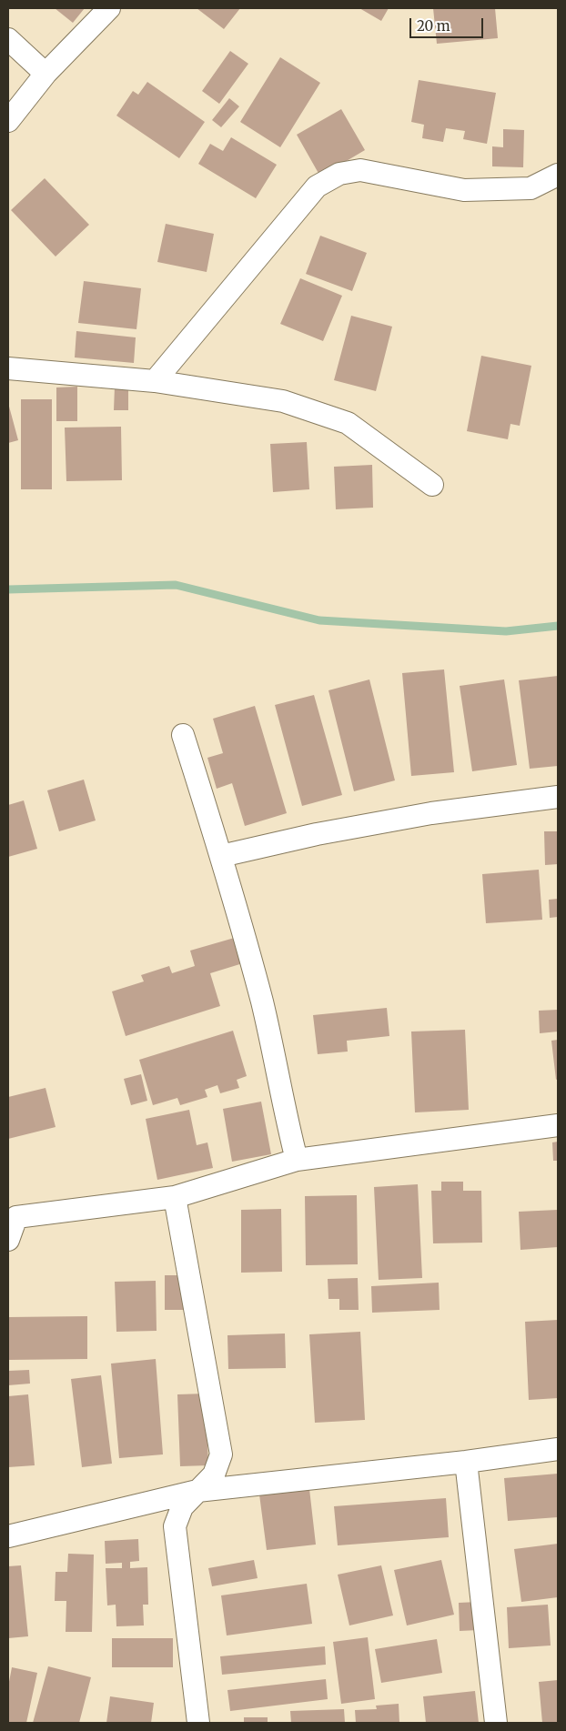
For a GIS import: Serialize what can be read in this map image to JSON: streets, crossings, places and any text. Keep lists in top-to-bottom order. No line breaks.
{"scale_bar":"20 m"}
